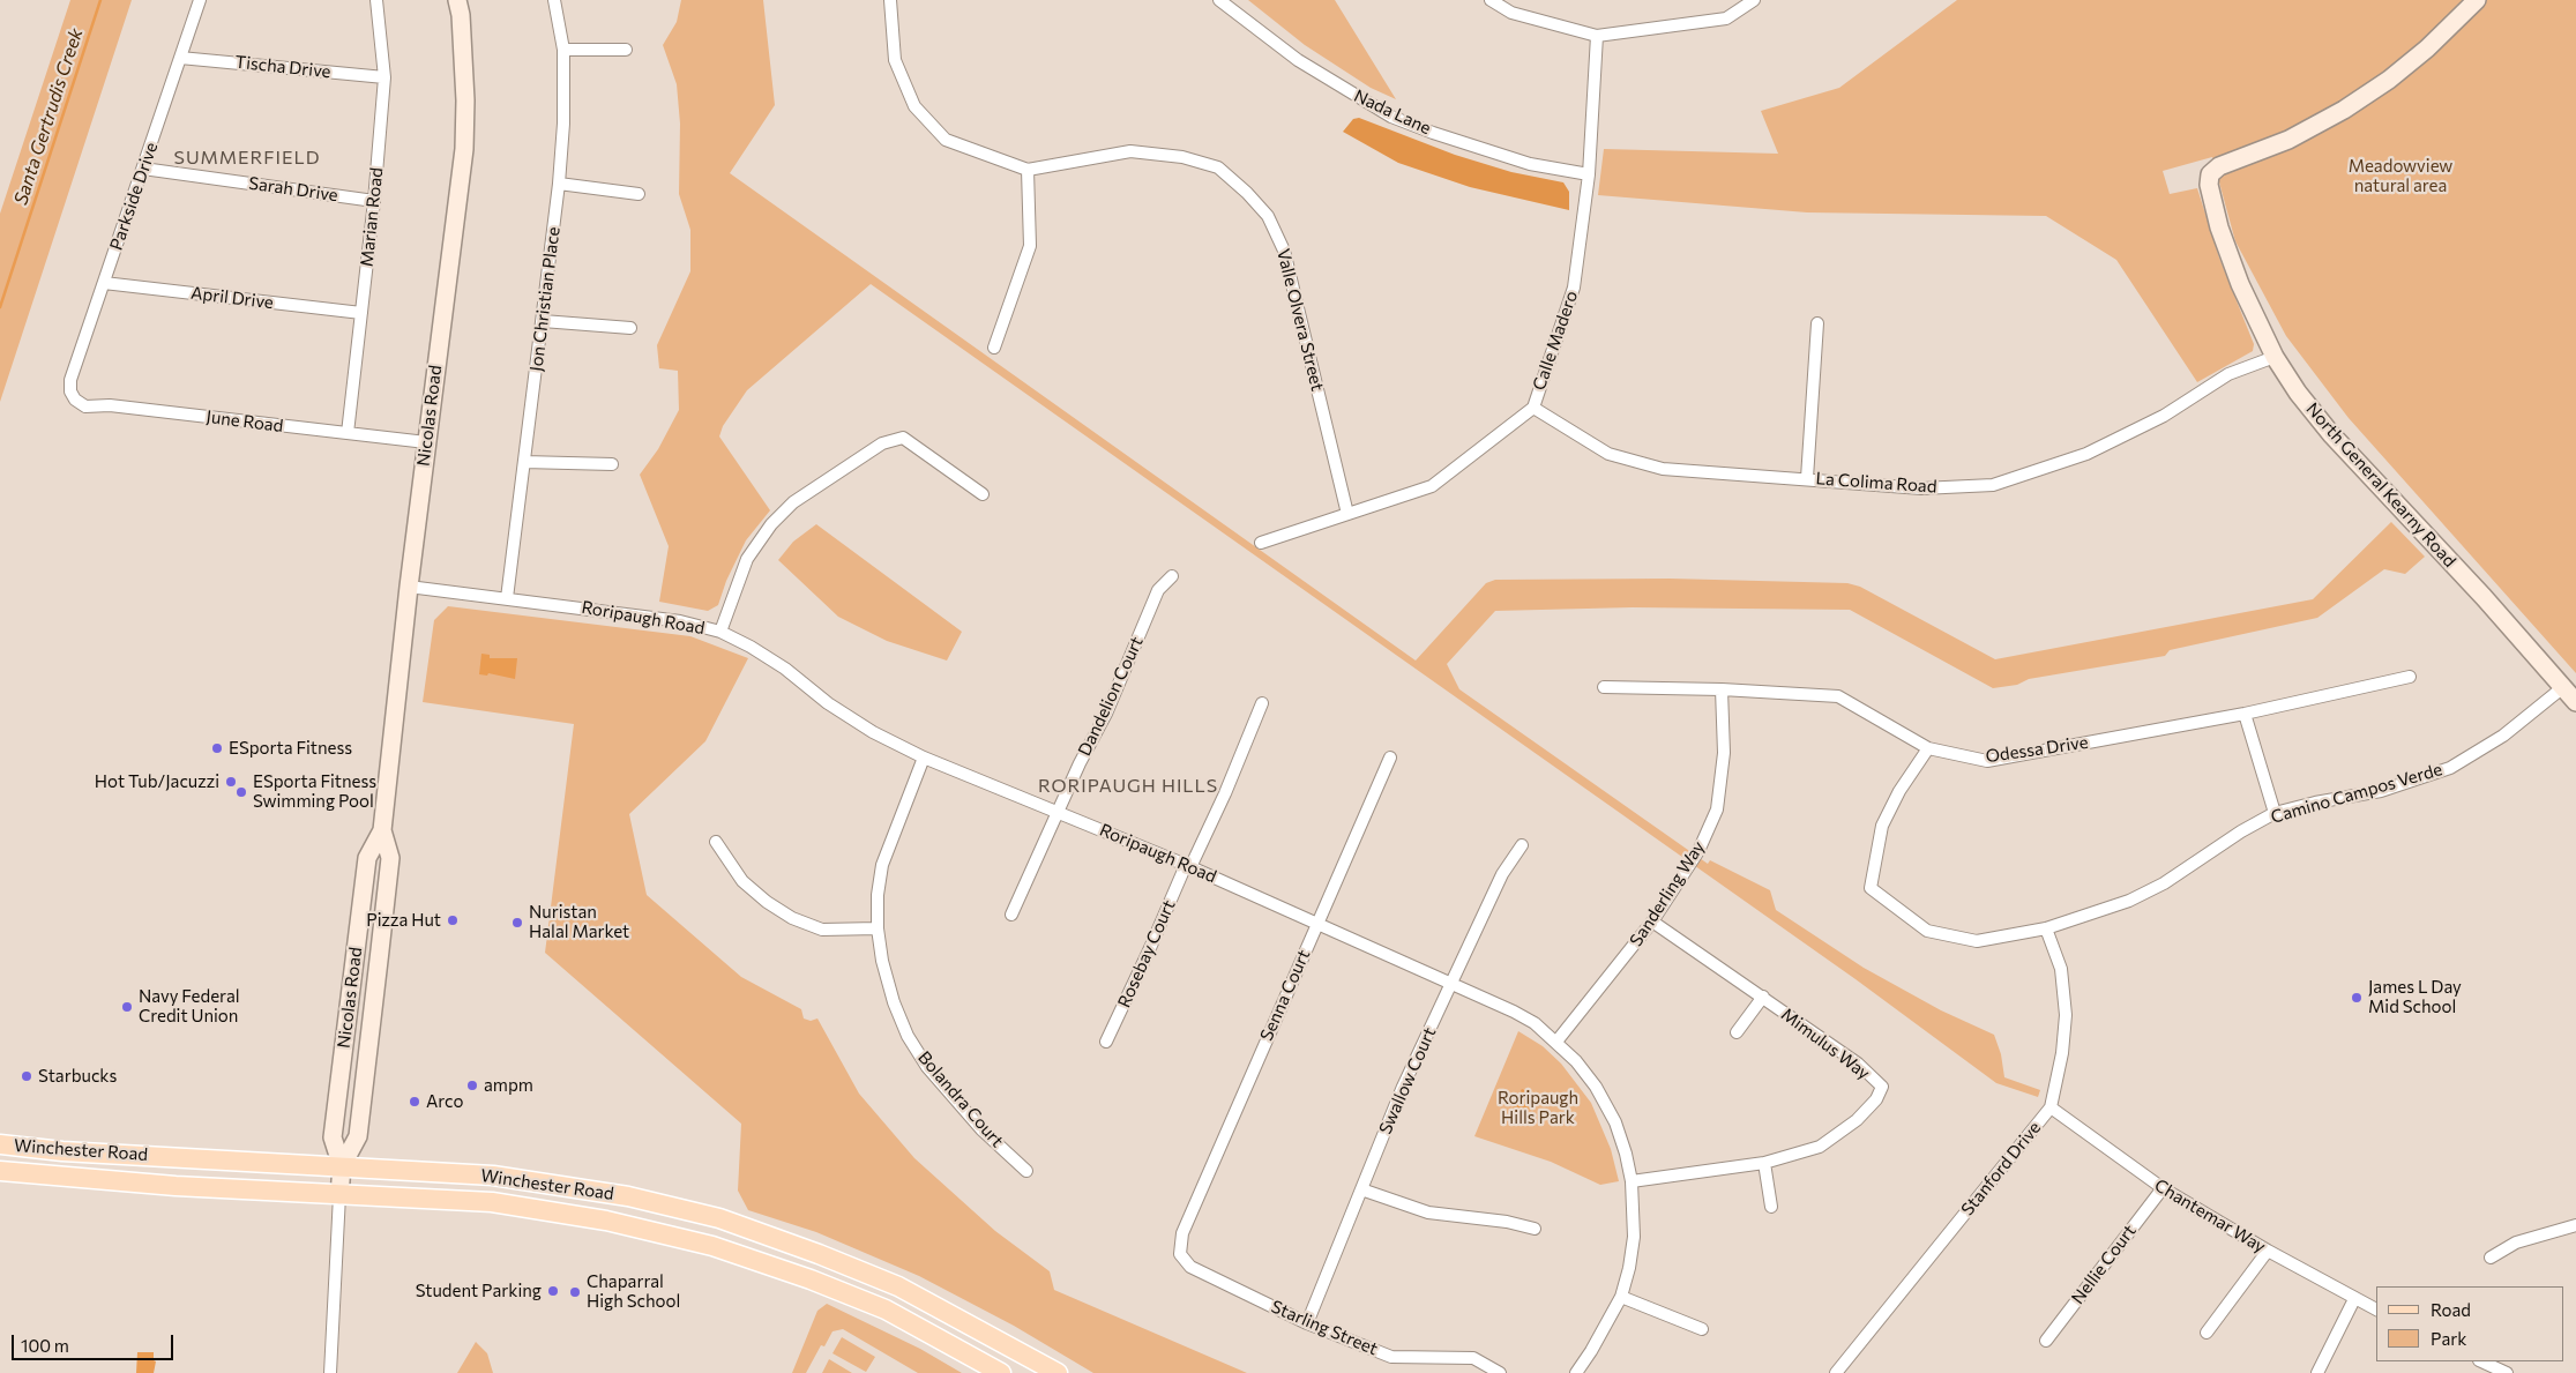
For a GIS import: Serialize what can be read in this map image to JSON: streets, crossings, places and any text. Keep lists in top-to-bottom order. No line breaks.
{"streets":{"main road":["Nicolas Road","North General Kearny Road","Winchester Road"],"street":["Tischa Drive","Nada Lane","Sarah Drive","Parkside Drive","Marian Road","April Drive","Jon Christian Place","Valle Olvera Street","Calle Madero","June Road","La Colima Road","Roripaugh Road","Dandelion Court","Odessa Drive","Camino Campos Verde","Sanderling Way","Rosebay Court","Senna Court","Mimulus Way","Swallow Court","Bolandra Court","Stanford Drive","Chantemar Way","Nellie Court","Starling Street"]},"crossings":[["Tischa Drive","Parkside Drive"],["Tischa Drive","Marian Road"],["Nada Lane","Calle Madero"],["Sarah Drive","Parkside Drive"],["Sarah Drive","Marian Road"],["Parkside Drive","April Drive"],["Parkside Drive","June Road"],["Marian Road","April Drive"],["Marian Road","June Road"],["Jon Christian Place","Roripaugh Road"],["Valle Olvera Street","Calle Madero"],["Calle Madero","La Colima Road"],["Nicolas Road","June Road"],["Nicolas Road","Roripaugh Road"],["Nicolas Road","Winchester Road"],["La Colima Road","North General Kearny Road"],["North General Kearny Road","Camino Campos Verde"],["Roripaugh Road","Dandelion Court"],["Roripaugh Road","Sanderling Way"],["Roripaugh Road","Rosebay Court"],["Roripaugh Road","Senna Court"],["Roripaugh Road","Mimulus Way"],["Roripaugh Road","Swallow Court"],["Roripaugh Road","Bolandra Court"],["Odessa Drive","Camino Campos Verde"],["Odessa Drive","Sanderling Way"],["Camino Campos Verde","Stanford Drive"],["Sanderling Way","Mimulus Way"],["Senna Court","Starling Street"],["Swallow Court","Starling Street"],["Stanford Drive","Chantemar Way"],["Chantemar Way","Nellie Court"]],"districts":["SUMMERFIELD","RORIPAUGH HILLS"],"water":["Santa Gertrudis Creek"],"parks":["Meadowview natural area","Roripaugh Hills Park"],"places":["ESporta Fitness","Hot Tub/Jacuzzi","ESporta Fitness Swimming Pool","Pizza Hut","Nuristan Halal Market","James L Day Mid School","Navy Federal Credit Union","Starbucks","ampm","Arco","Student Parking","Chaparral High School"],"legend":["Road","Park"],"scale_bar":"100 m"}
